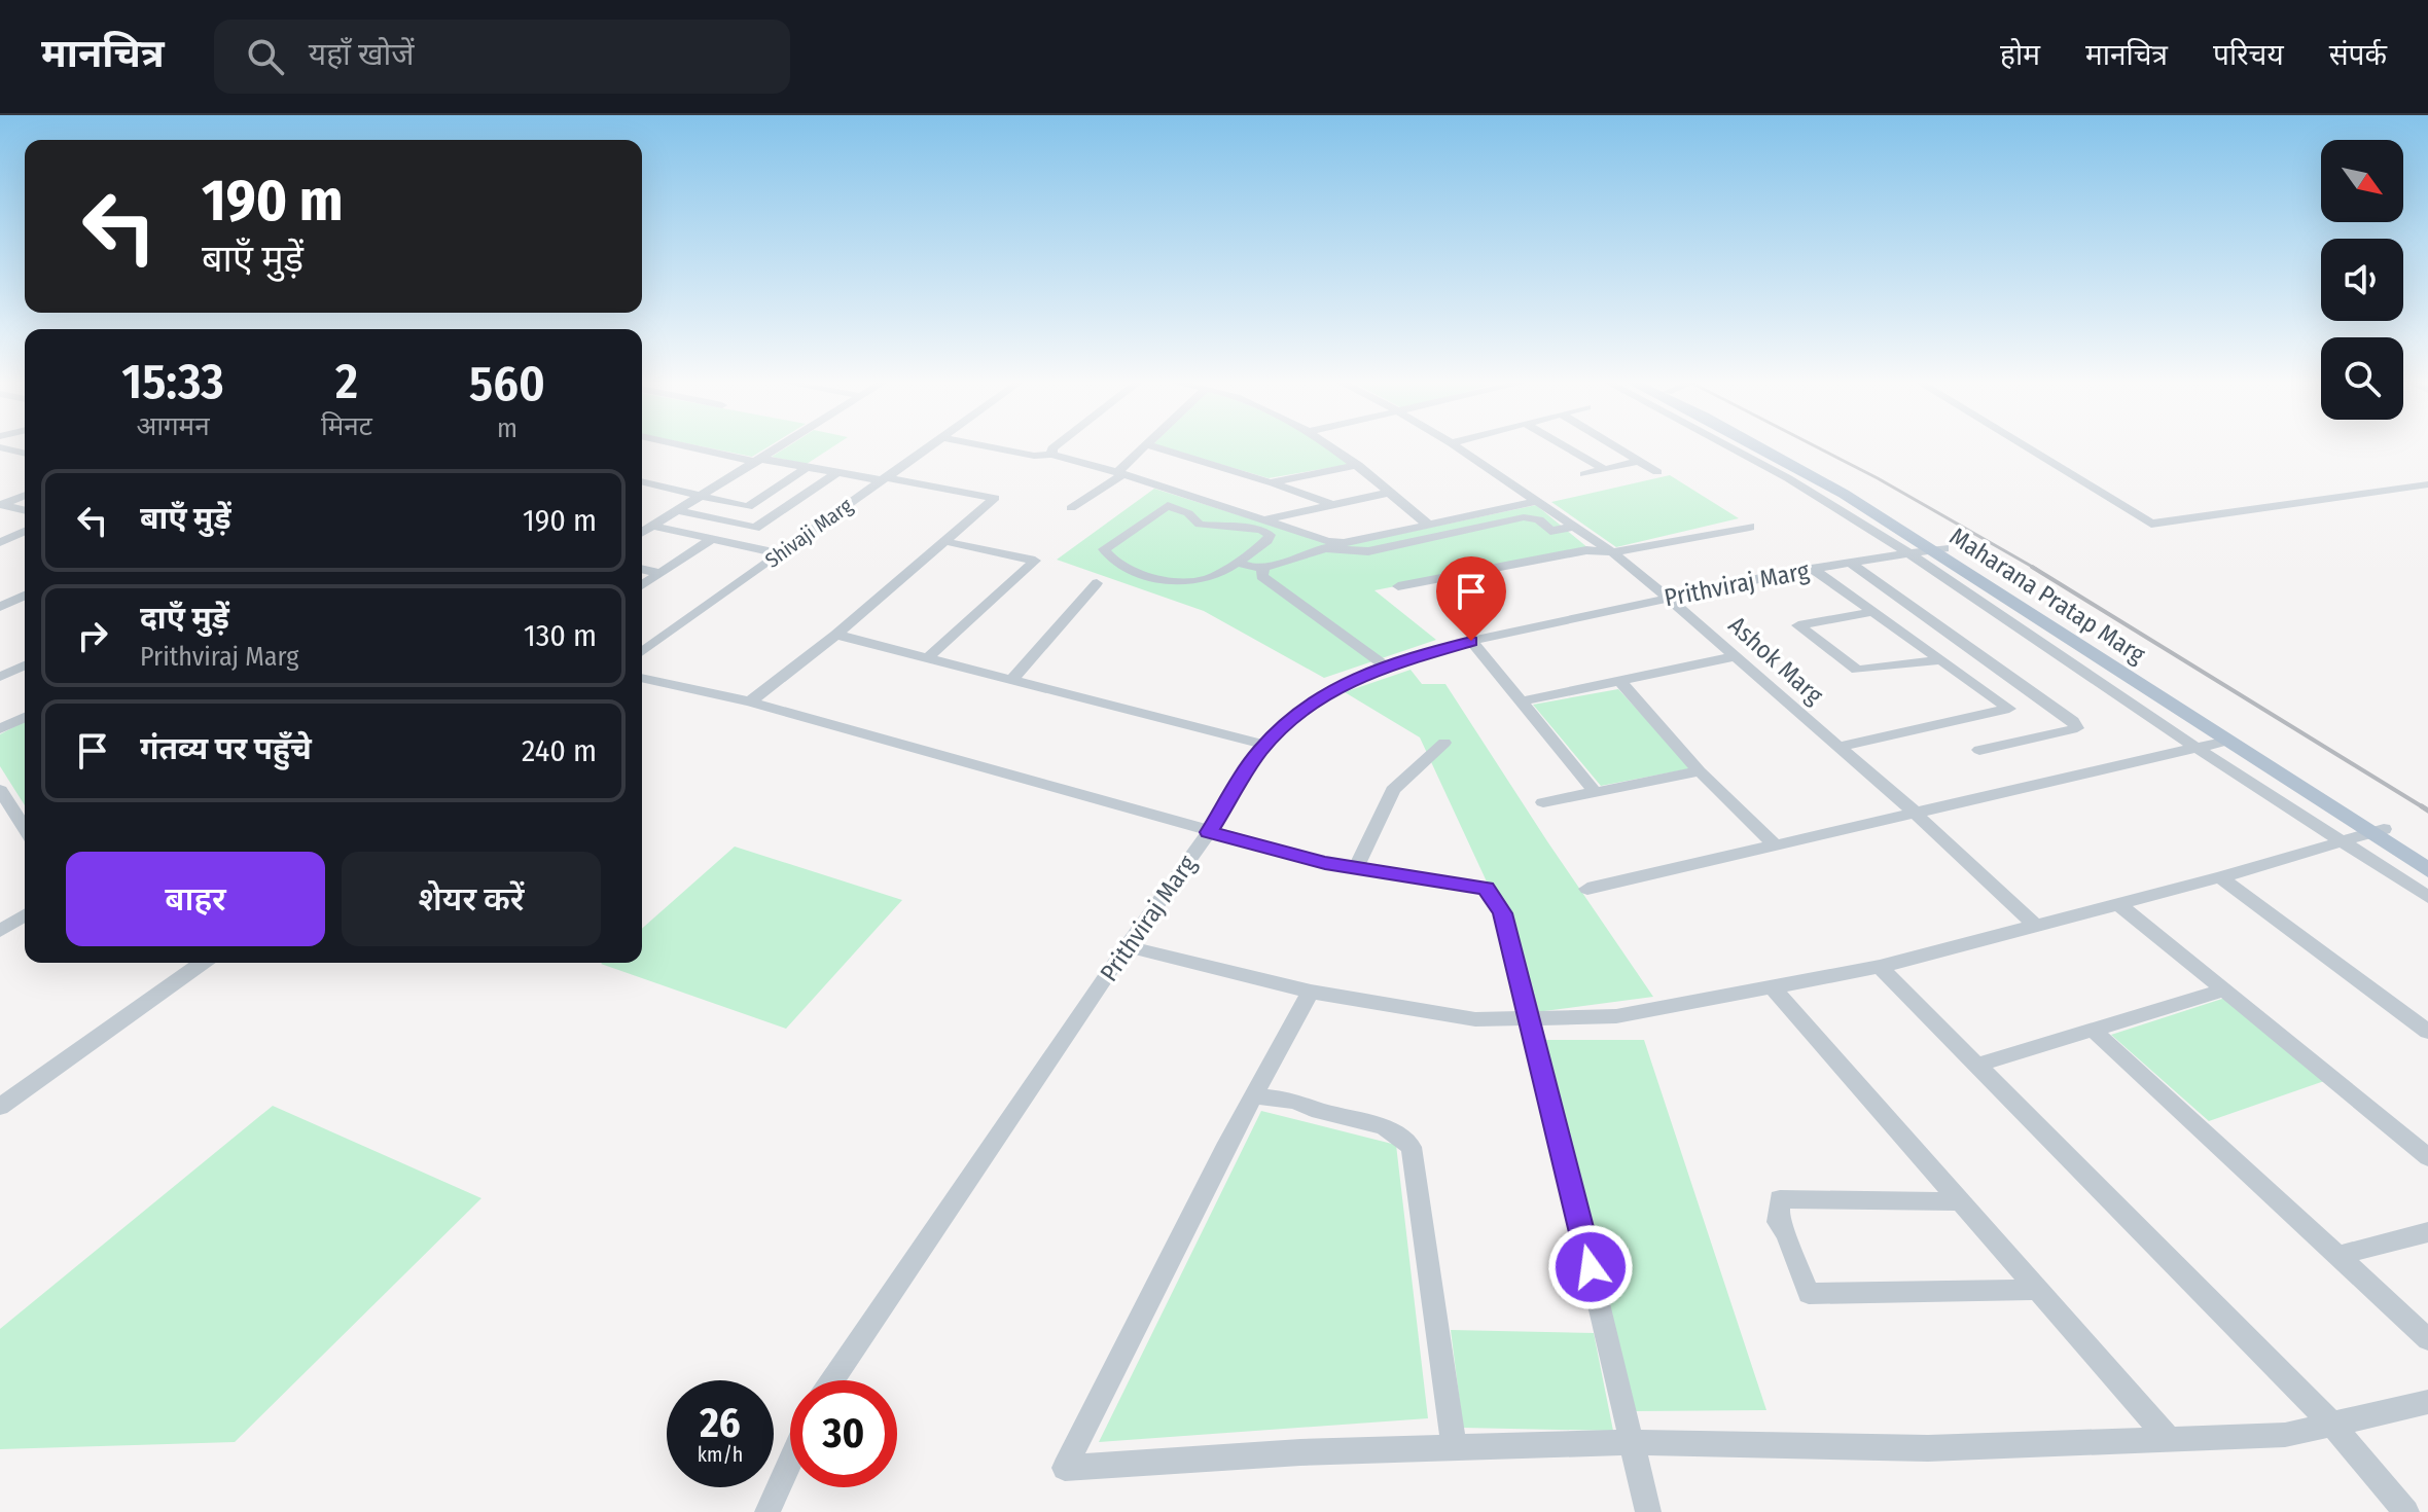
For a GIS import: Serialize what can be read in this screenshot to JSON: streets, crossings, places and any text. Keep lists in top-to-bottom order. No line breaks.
{"streets":{"main road":["Maharana Pratap Marg"],"street":["Shivaji Marg","Prithviraj Marg","Ashok Marg"]},"crossings":[["Prithviraj Marg","Maharana Pratap Marg"],["Prithviraj Marg","Ashok Marg"]],"north":"bottom right","page":{"header":"मानचित्र","search":"यहाँ खोजें","nav":["होम","मानचित्र","परिचय","संपर्क"],"turn":["190 m","बाएँ मुड़ें"],"eta":["15:33","आगमन","2","मिनट","560","m"],"list":[{"name":"बाएँ मुड़ें","value":"190 m"},{"name":"दाएँ मुड़ें","note":"Prithviraj Marg","value":"130 m"},{"name":"गंतव्य पर पहुँचे","value":"240 m"}],"buttons":["बाहर","शेयर करें"],"speed":"26 km/h","limit":"30"}}
